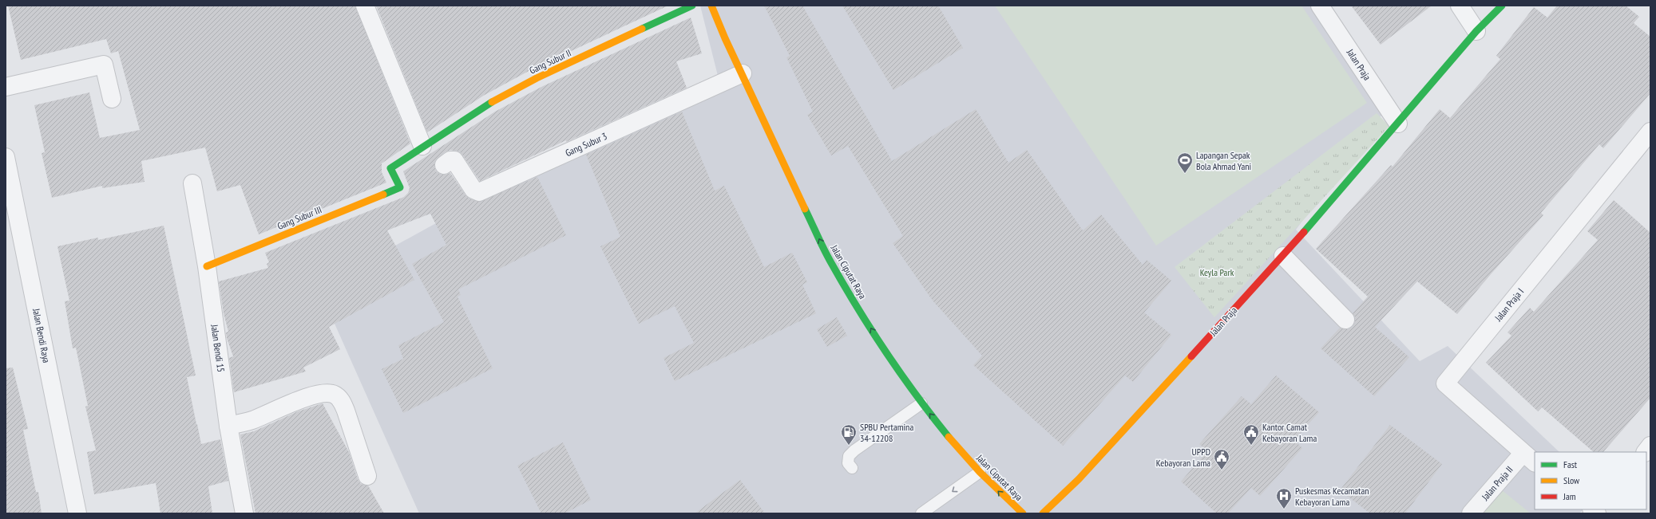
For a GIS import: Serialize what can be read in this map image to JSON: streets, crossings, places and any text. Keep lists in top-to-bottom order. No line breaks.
{"streets":{"street":["Gang Subur II","Jalan Praja","Gang Subur 3","Gang Subur III","Jalan Ciputat Raya","Jalan Praja I","Jalan Bendi Raya","Jalan Bendi 15","Jalan Praja II"]},"crossings":[["Gang Subur II","Gang Subur III"],["Gang Subur 3","Jalan Ciputat Raya"],["Gang Subur III","Jalan Bendi 15"],["Jalan Praja I","Jalan Praja II"]],"one_way":["Jalan Ciputat Raya"],"parks":["Keyla Park"],"places":{"sports":["Lapangan Sepak Bola Ahmad Yani"],"fuel station":["SPBU Pertamina 34-12208"],"public building":["Kantor Camat Kebayoran Lama","UPPD Kebayoran Lama"],"hospital":["Puskesmas Kecamatan Kebayoran Lama"]},"legend":["Fast","Slow","Jam"]}
